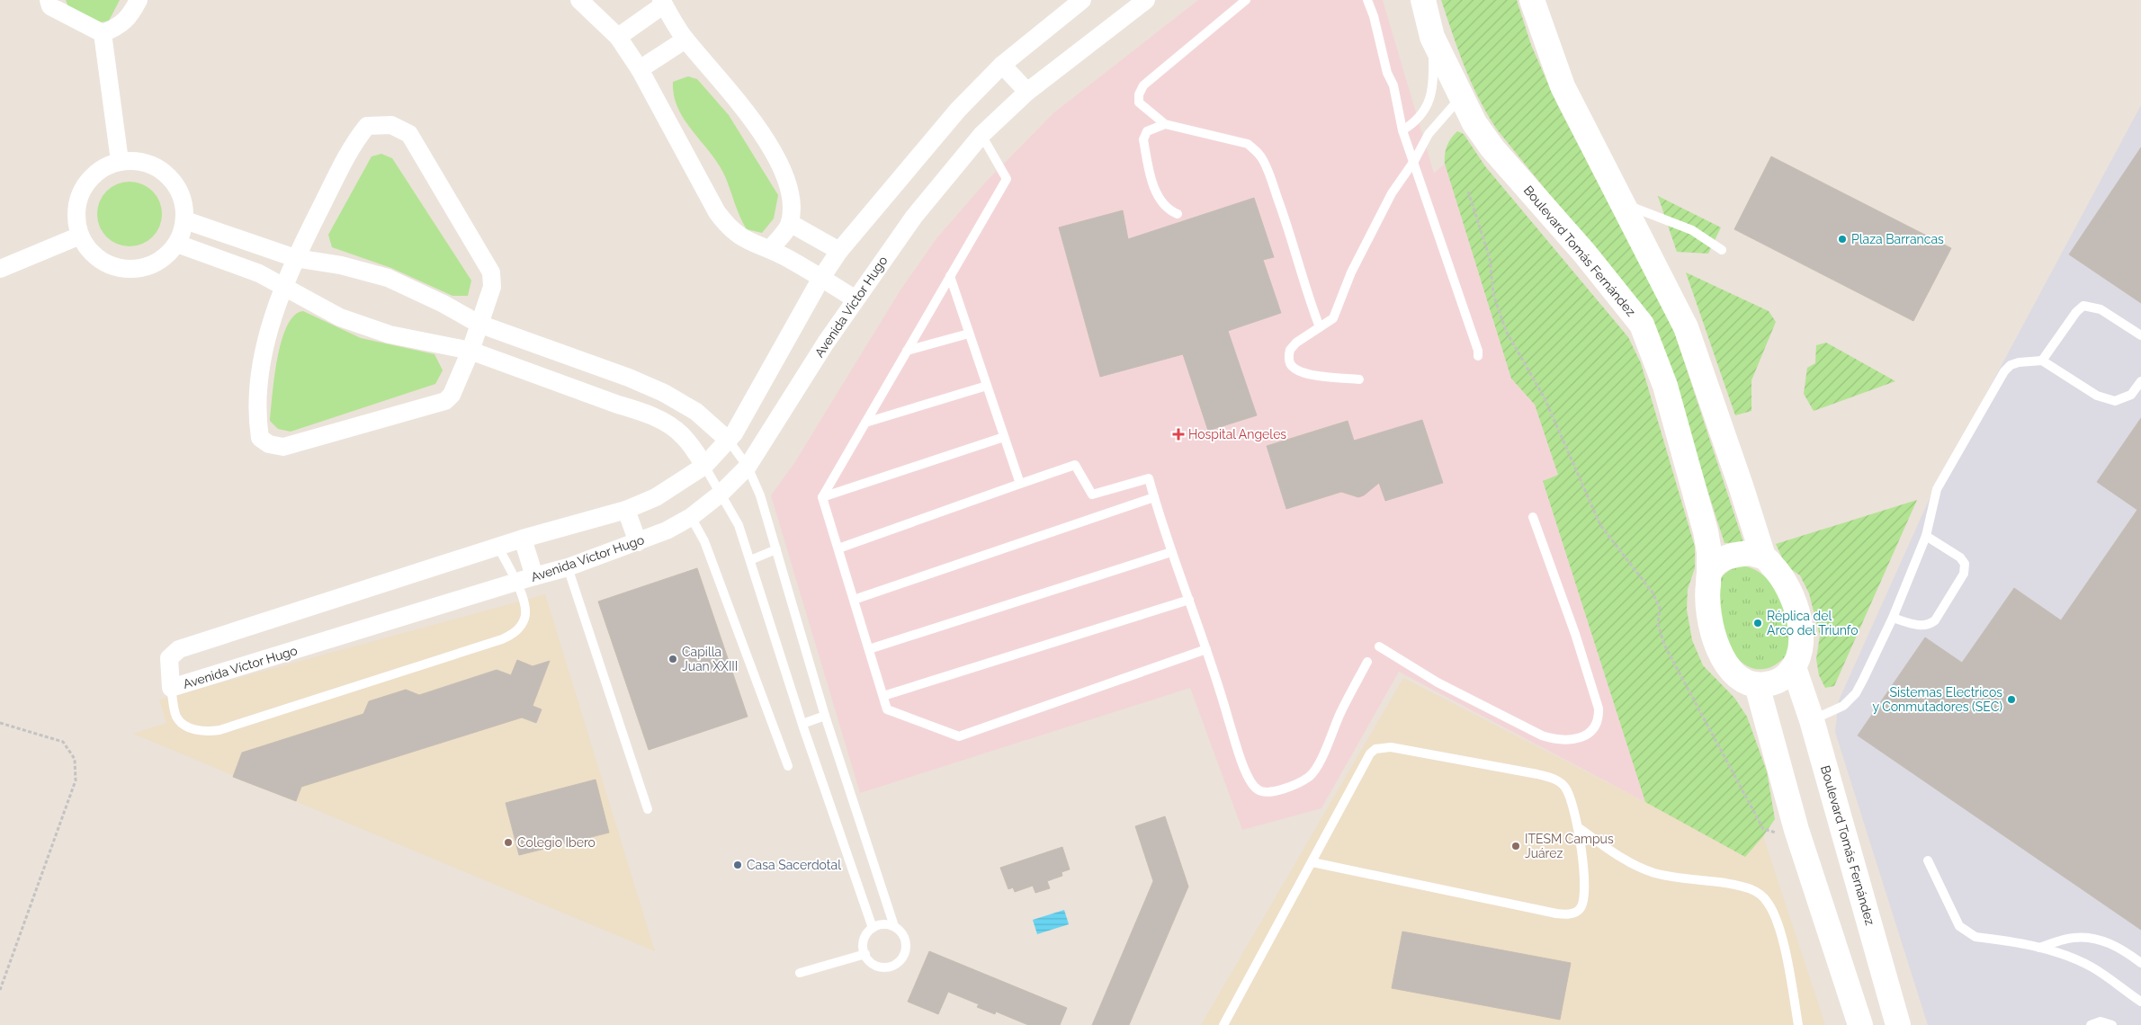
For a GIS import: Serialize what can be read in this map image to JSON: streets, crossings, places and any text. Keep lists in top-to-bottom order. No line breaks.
{"streets":{"main road":["Boulevard Tomás Fernández"],"street":["Avenida Víctor Hugo"]},"places":{"other":["Plaza Barrancas","Réplica del Arco del Triunfo","Capilla Juan XXIII","Sistemas Electricos y Conmutadores (SEC)","Colegio Ibero","ITESM Campus Juárez","Casa Sacerdotal"],"health":["Hospital Angeles"]}}
